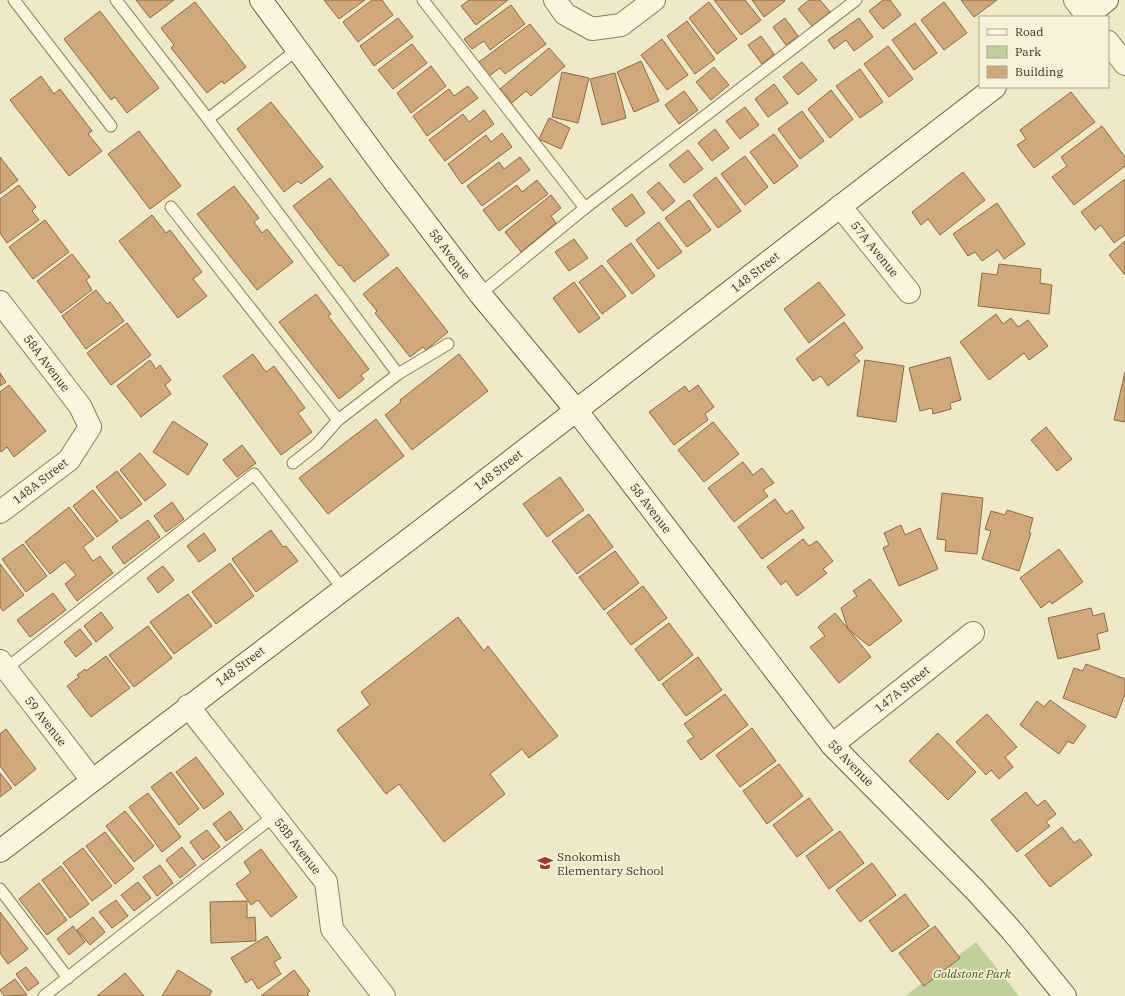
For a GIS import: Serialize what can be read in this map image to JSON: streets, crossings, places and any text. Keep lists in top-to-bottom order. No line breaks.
{"streets":{"street":["57A Avenue","58 Avenue","148 Street","58A Avenue","148A Street","147A Street","59 Avenue","58B Avenue"]},"crossings":[["57A Avenue","148 Street"],["58 Avenue","148 Street"],["58 Avenue","147A Street"],["148 Street","59 Avenue"],["148 Street","58B Avenue"],["58A Avenue","148A Street"]],"parks":["Goldstone Park"],"places":{"school or university":["Snokomish Elementary School"]},"legend":["Road","Park","Building"]}
